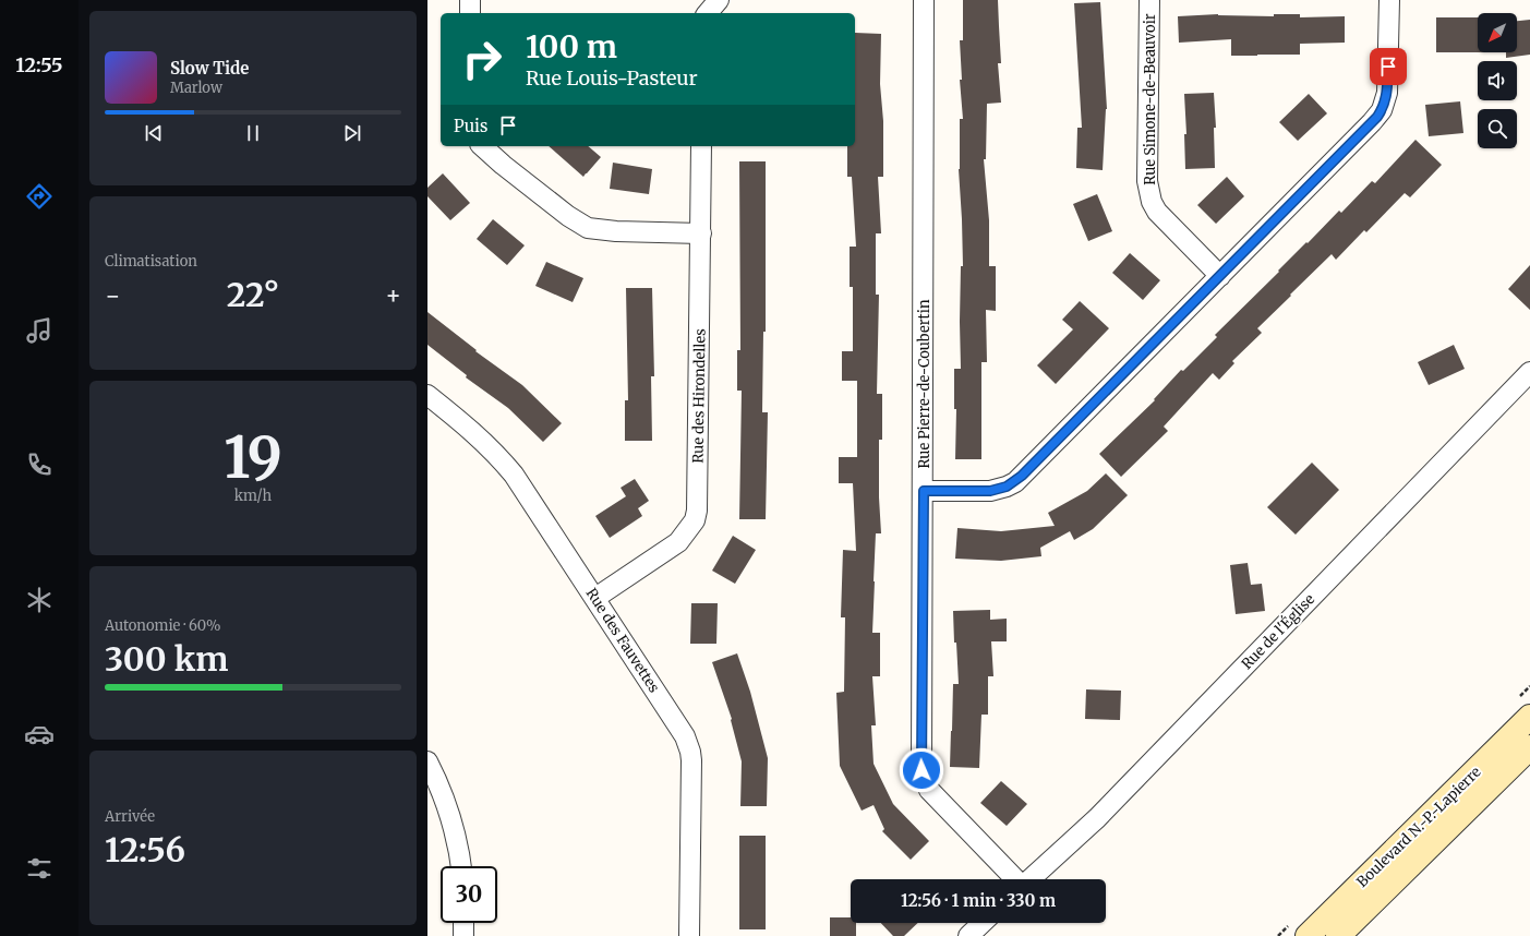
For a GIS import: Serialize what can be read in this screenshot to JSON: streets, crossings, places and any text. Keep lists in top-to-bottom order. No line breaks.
{"streets":{"street":["Rue Simone-de-Beauvoir","Rue Pierre-de-Coubertin","Rue des Hirondelles","Rue de l'Église","Rue des Fauvettes","Boulevard N.-P.-Lapierre"]},"crossings":[["Rue des Hirondelles","Rue des Fauvettes"]],"north":"bottom left","page":{"tabs":"12:55","turn":["100 m","Rue Louis-Pasteur"],"song":["Slow Tide","Marlow"],"then":"Puis","tile":["Climatisation",["19","km/h"],["Autonomie · 60%","300 km"],["Arrivée","12:56"]],"heat":["−","22°","+"],"limit":"30","trip":"12:56 · 1 min · 330 m"}}
